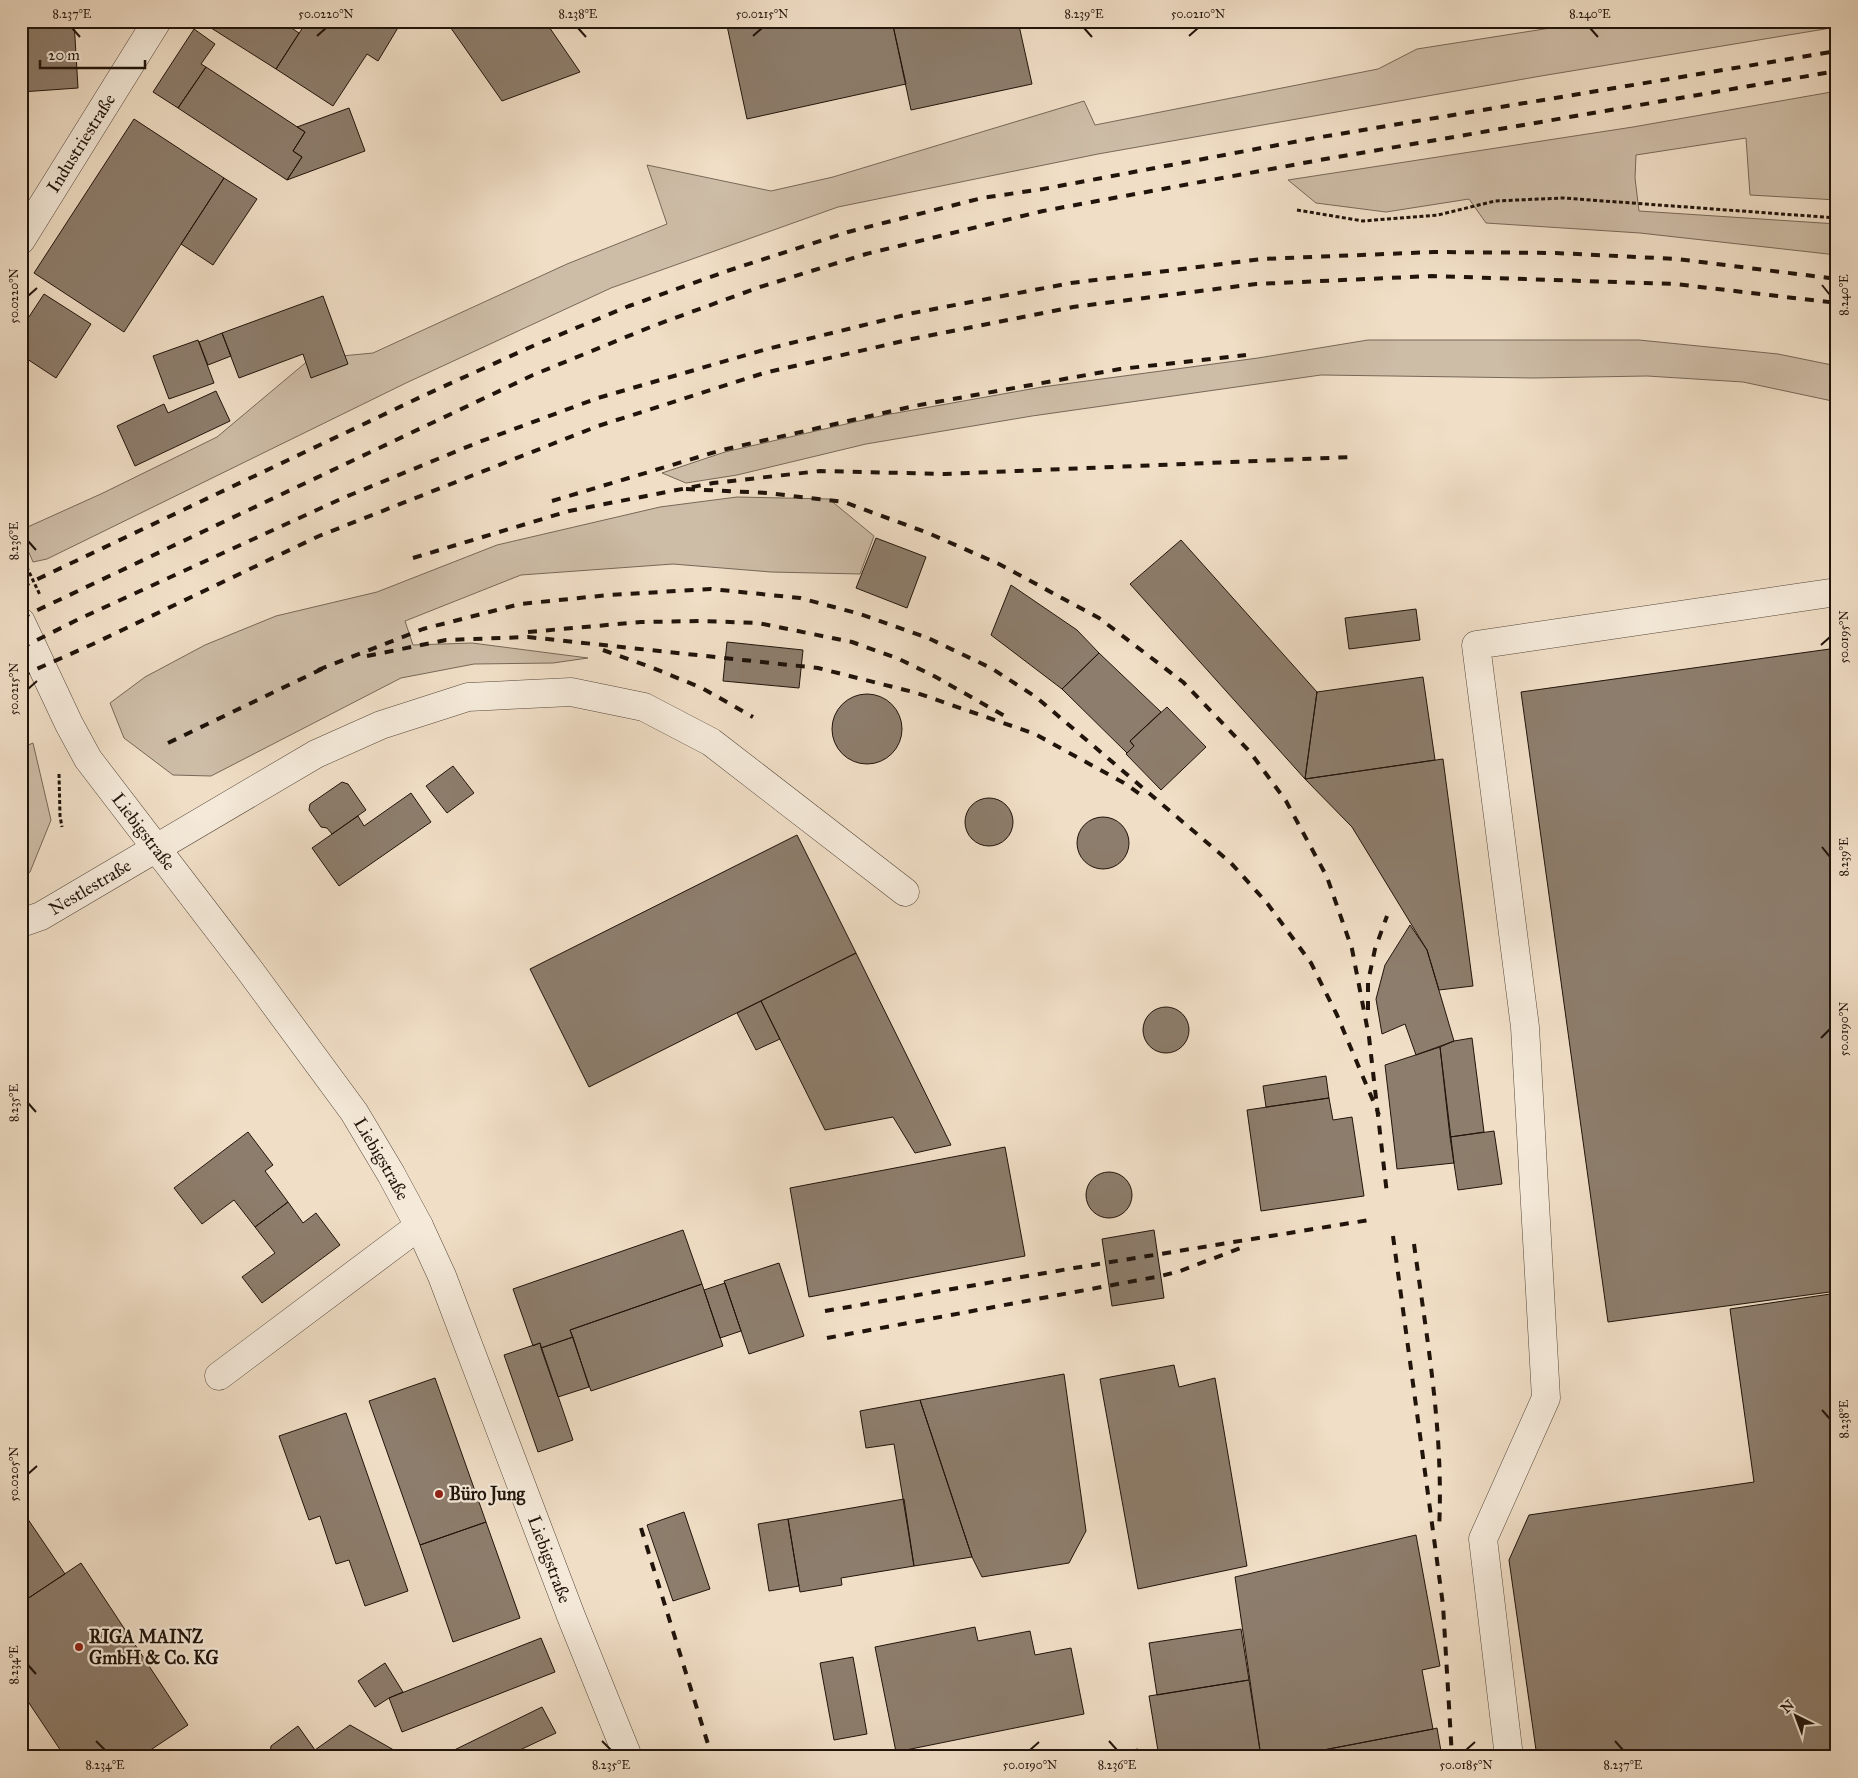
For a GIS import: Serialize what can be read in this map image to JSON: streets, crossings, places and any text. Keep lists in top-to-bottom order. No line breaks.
{"streets":{"street":["Industriestraße","Liebigstraße","Nestlestraße"]},"crossings":[["Liebigstraße","Nestlestraße"]],"places":["Büro Jung","RIGA MAINZ GmbH & Co. KG"],"scale_bar":"20 m","north":"top left","coordinates":["8.237°E","50.0220°N","8.238°E","50.0215°N","8.239°E","50.0210°N","8.240°E","8.236°E","50.0195°N","50.0190°N","8.235°E","50.0205°N","8.234°E","50.0185°N"]}
